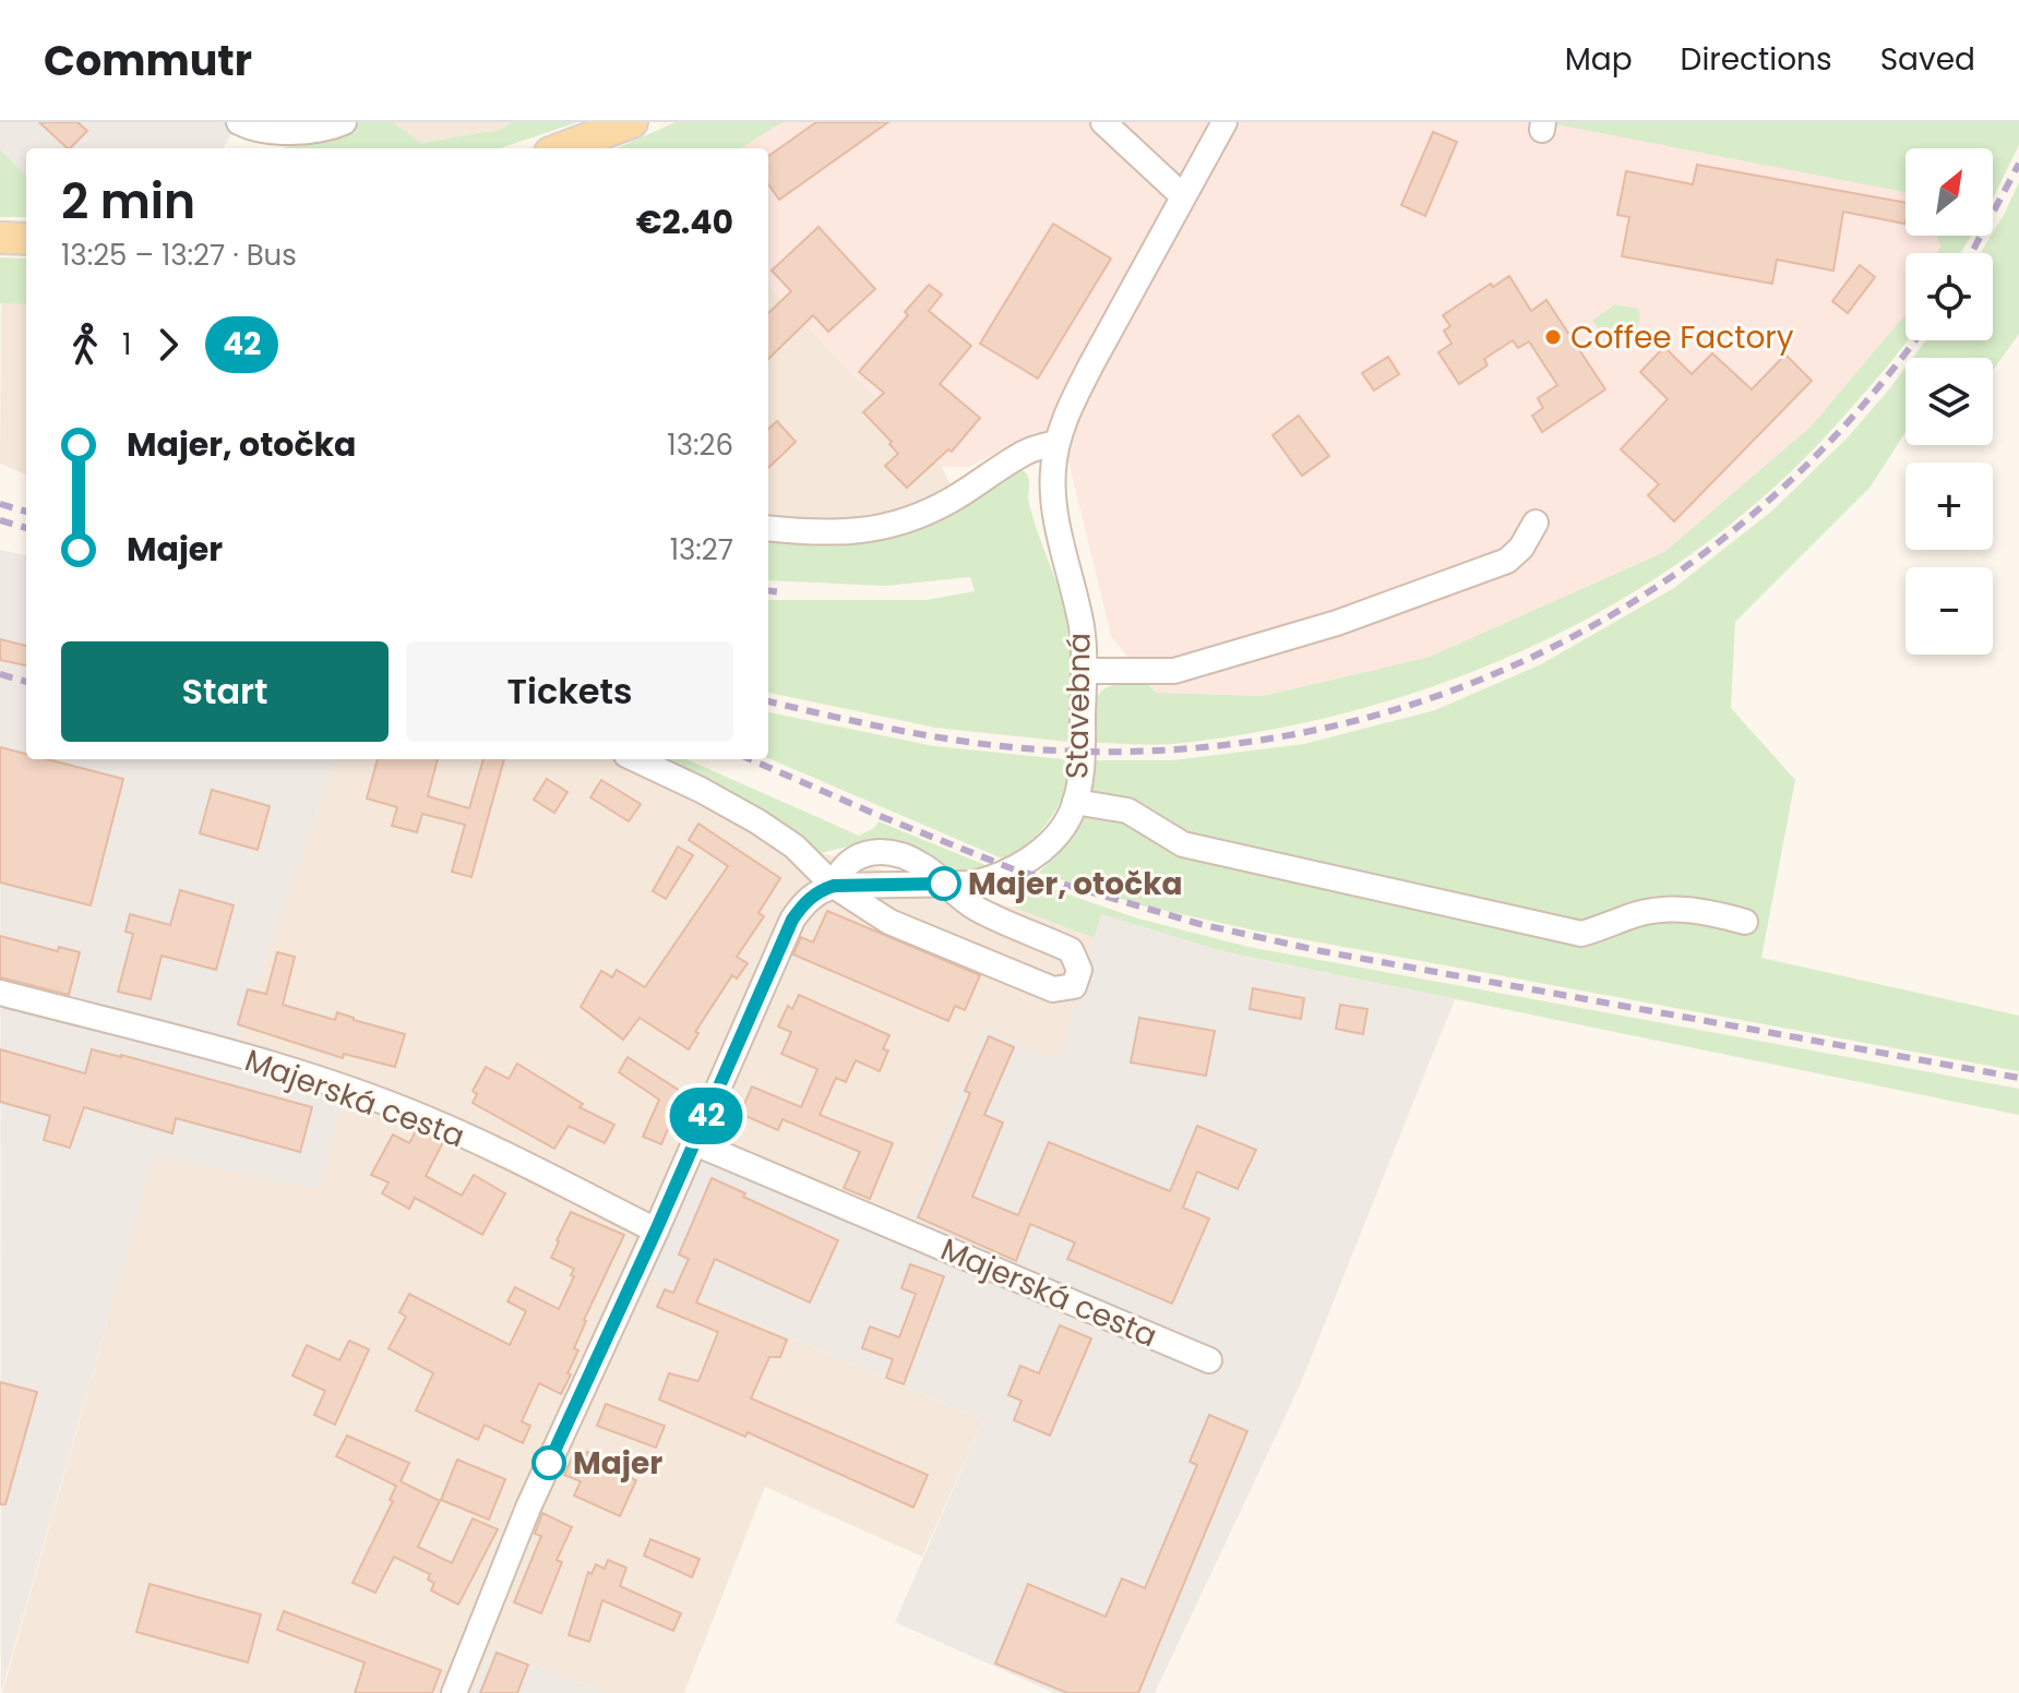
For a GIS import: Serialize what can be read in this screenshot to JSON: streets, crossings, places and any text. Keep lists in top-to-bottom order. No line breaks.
{"streets":{"street":["Stavebná","Majerská cesta"]},"places":["Coffee Factory","Majer, otočka","Majer"],"lines":["bus line 42"],"north":"top right","page":{"header":"Commutr","nav":["Map","Directions","Saved"],"on_map":"42","map_buttons":["+","−"],"heading":["2 min","13:25 – 13:27 · Bus","€2.40"],"legs":["1","42"],"list":[{"name":"Majer, otočka","value":"13:26"},{"name":"Majer","value":"13:27"}],"buttons":["Start","Tickets"]}}
